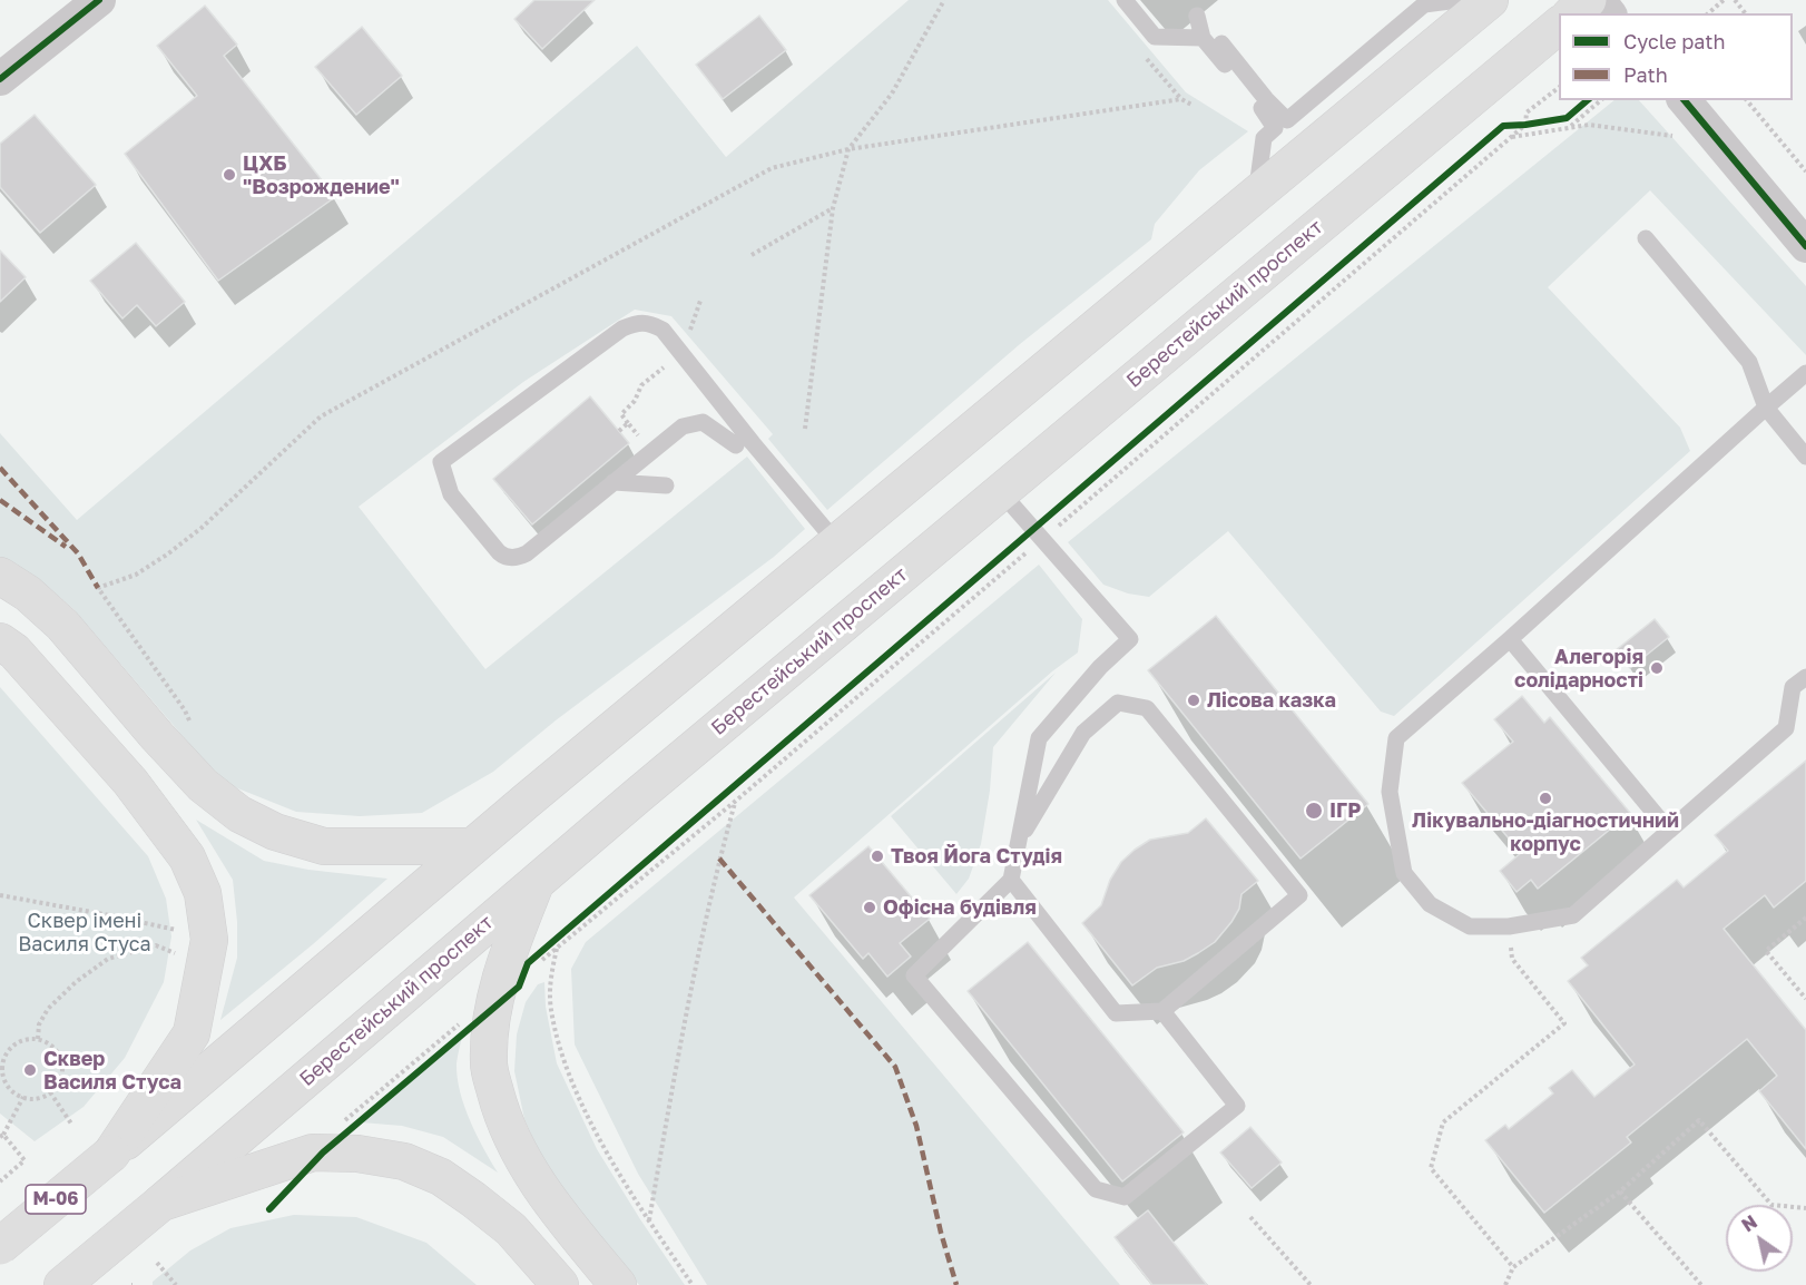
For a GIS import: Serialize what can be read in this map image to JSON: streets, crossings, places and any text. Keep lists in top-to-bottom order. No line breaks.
{"streets":{"main road":["Берестейський проспект","М-06"]},"parks":["Сквер імені Василя Стуса"],"places":["ЦХБ \"Возрождение\"","Алегорія солідарності","Лісова казка","Лікувально-діагностичний корпус","ІГР","Твоя Йога Студiя","Офісна будівля","Сквер Василя Стуса"],"legend":["Cycle path","Path"],"north":"top left"}
